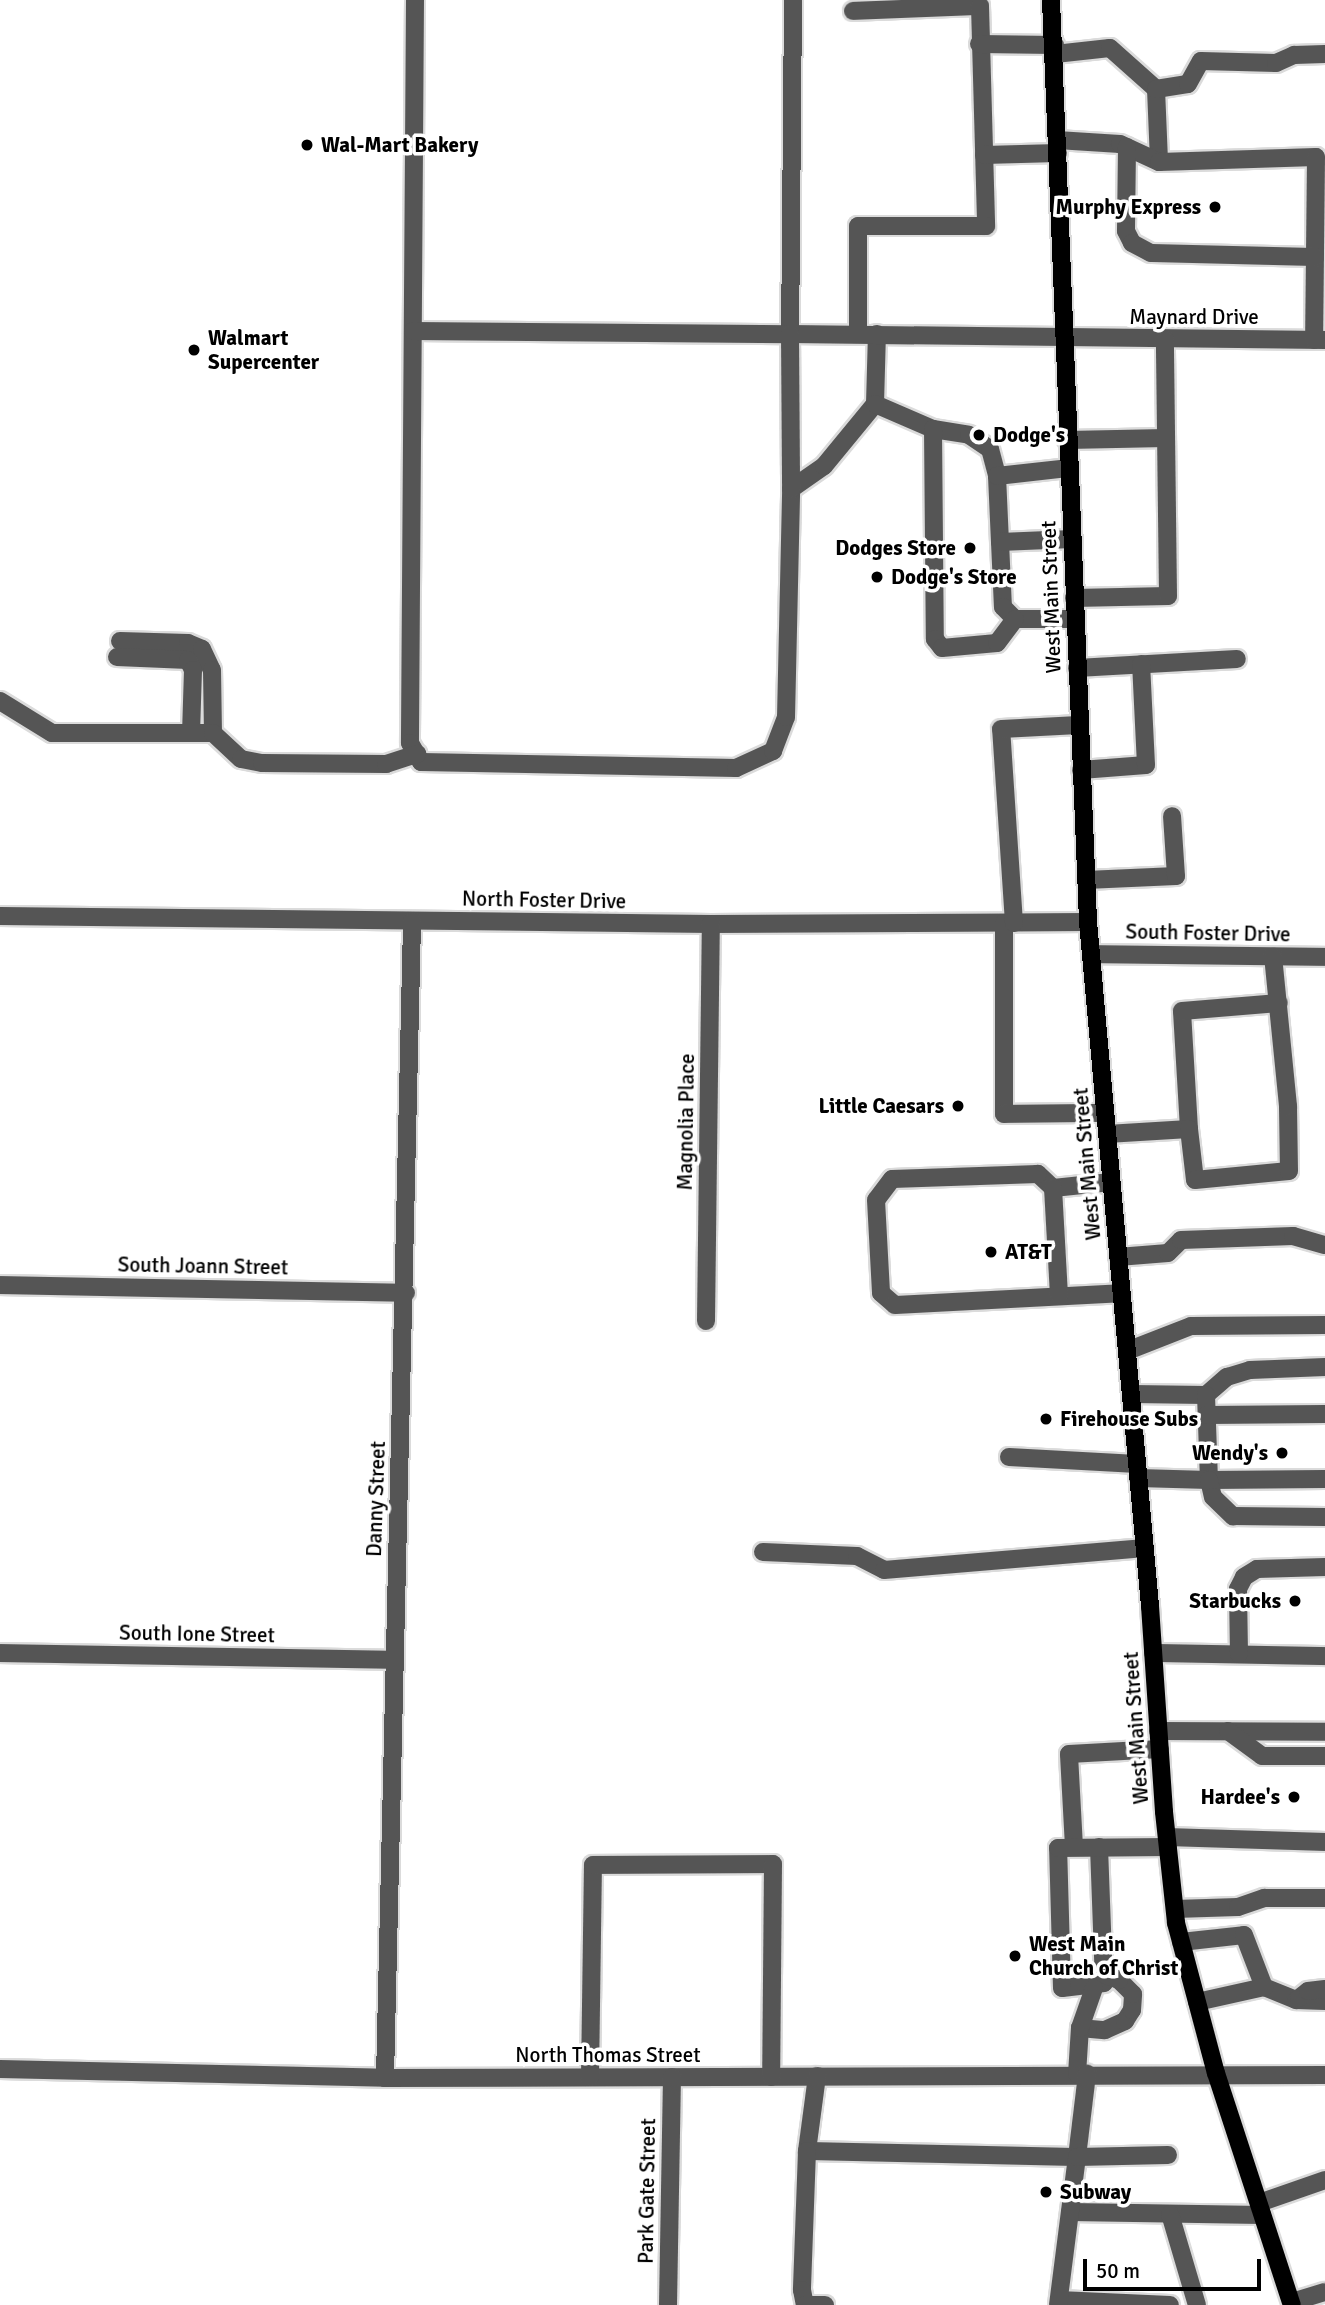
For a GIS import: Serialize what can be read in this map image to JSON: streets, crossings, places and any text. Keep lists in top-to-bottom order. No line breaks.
{"streets":{"main road":["West Main Street"],"street":["Maynard Drive","North Foster Drive","South Foster Drive","Magnolia Place","South Joann Street","Danny Street","South Ione Street","North Thomas Street","Park Gate Street"]},"crossings":[["Maynard Drive","West Main Street"],["West Main Street","North Foster Drive"],["West Main Street","South Foster Drive"],["West Main Street","North Thomas Street"],["North Foster Drive","Magnolia Place"],["North Foster Drive","Danny Street"],["South Joann Street","Danny Street"],["Danny Street","South Ione Street"],["Danny Street","North Thomas Street"],["North Thomas Street","Park Gate Street"]],"places":["Wal-Mart Bakery","Murphy Express","Walmart Supercenter","Dodge's","Dodges Store","Dodge's Store","Little Caesars","AT&T","Firehouse Subs","Wendy's","Starbucks","Hardee's","West Main Church of Christ","Subway"],"scale_bar":"50 m"}
